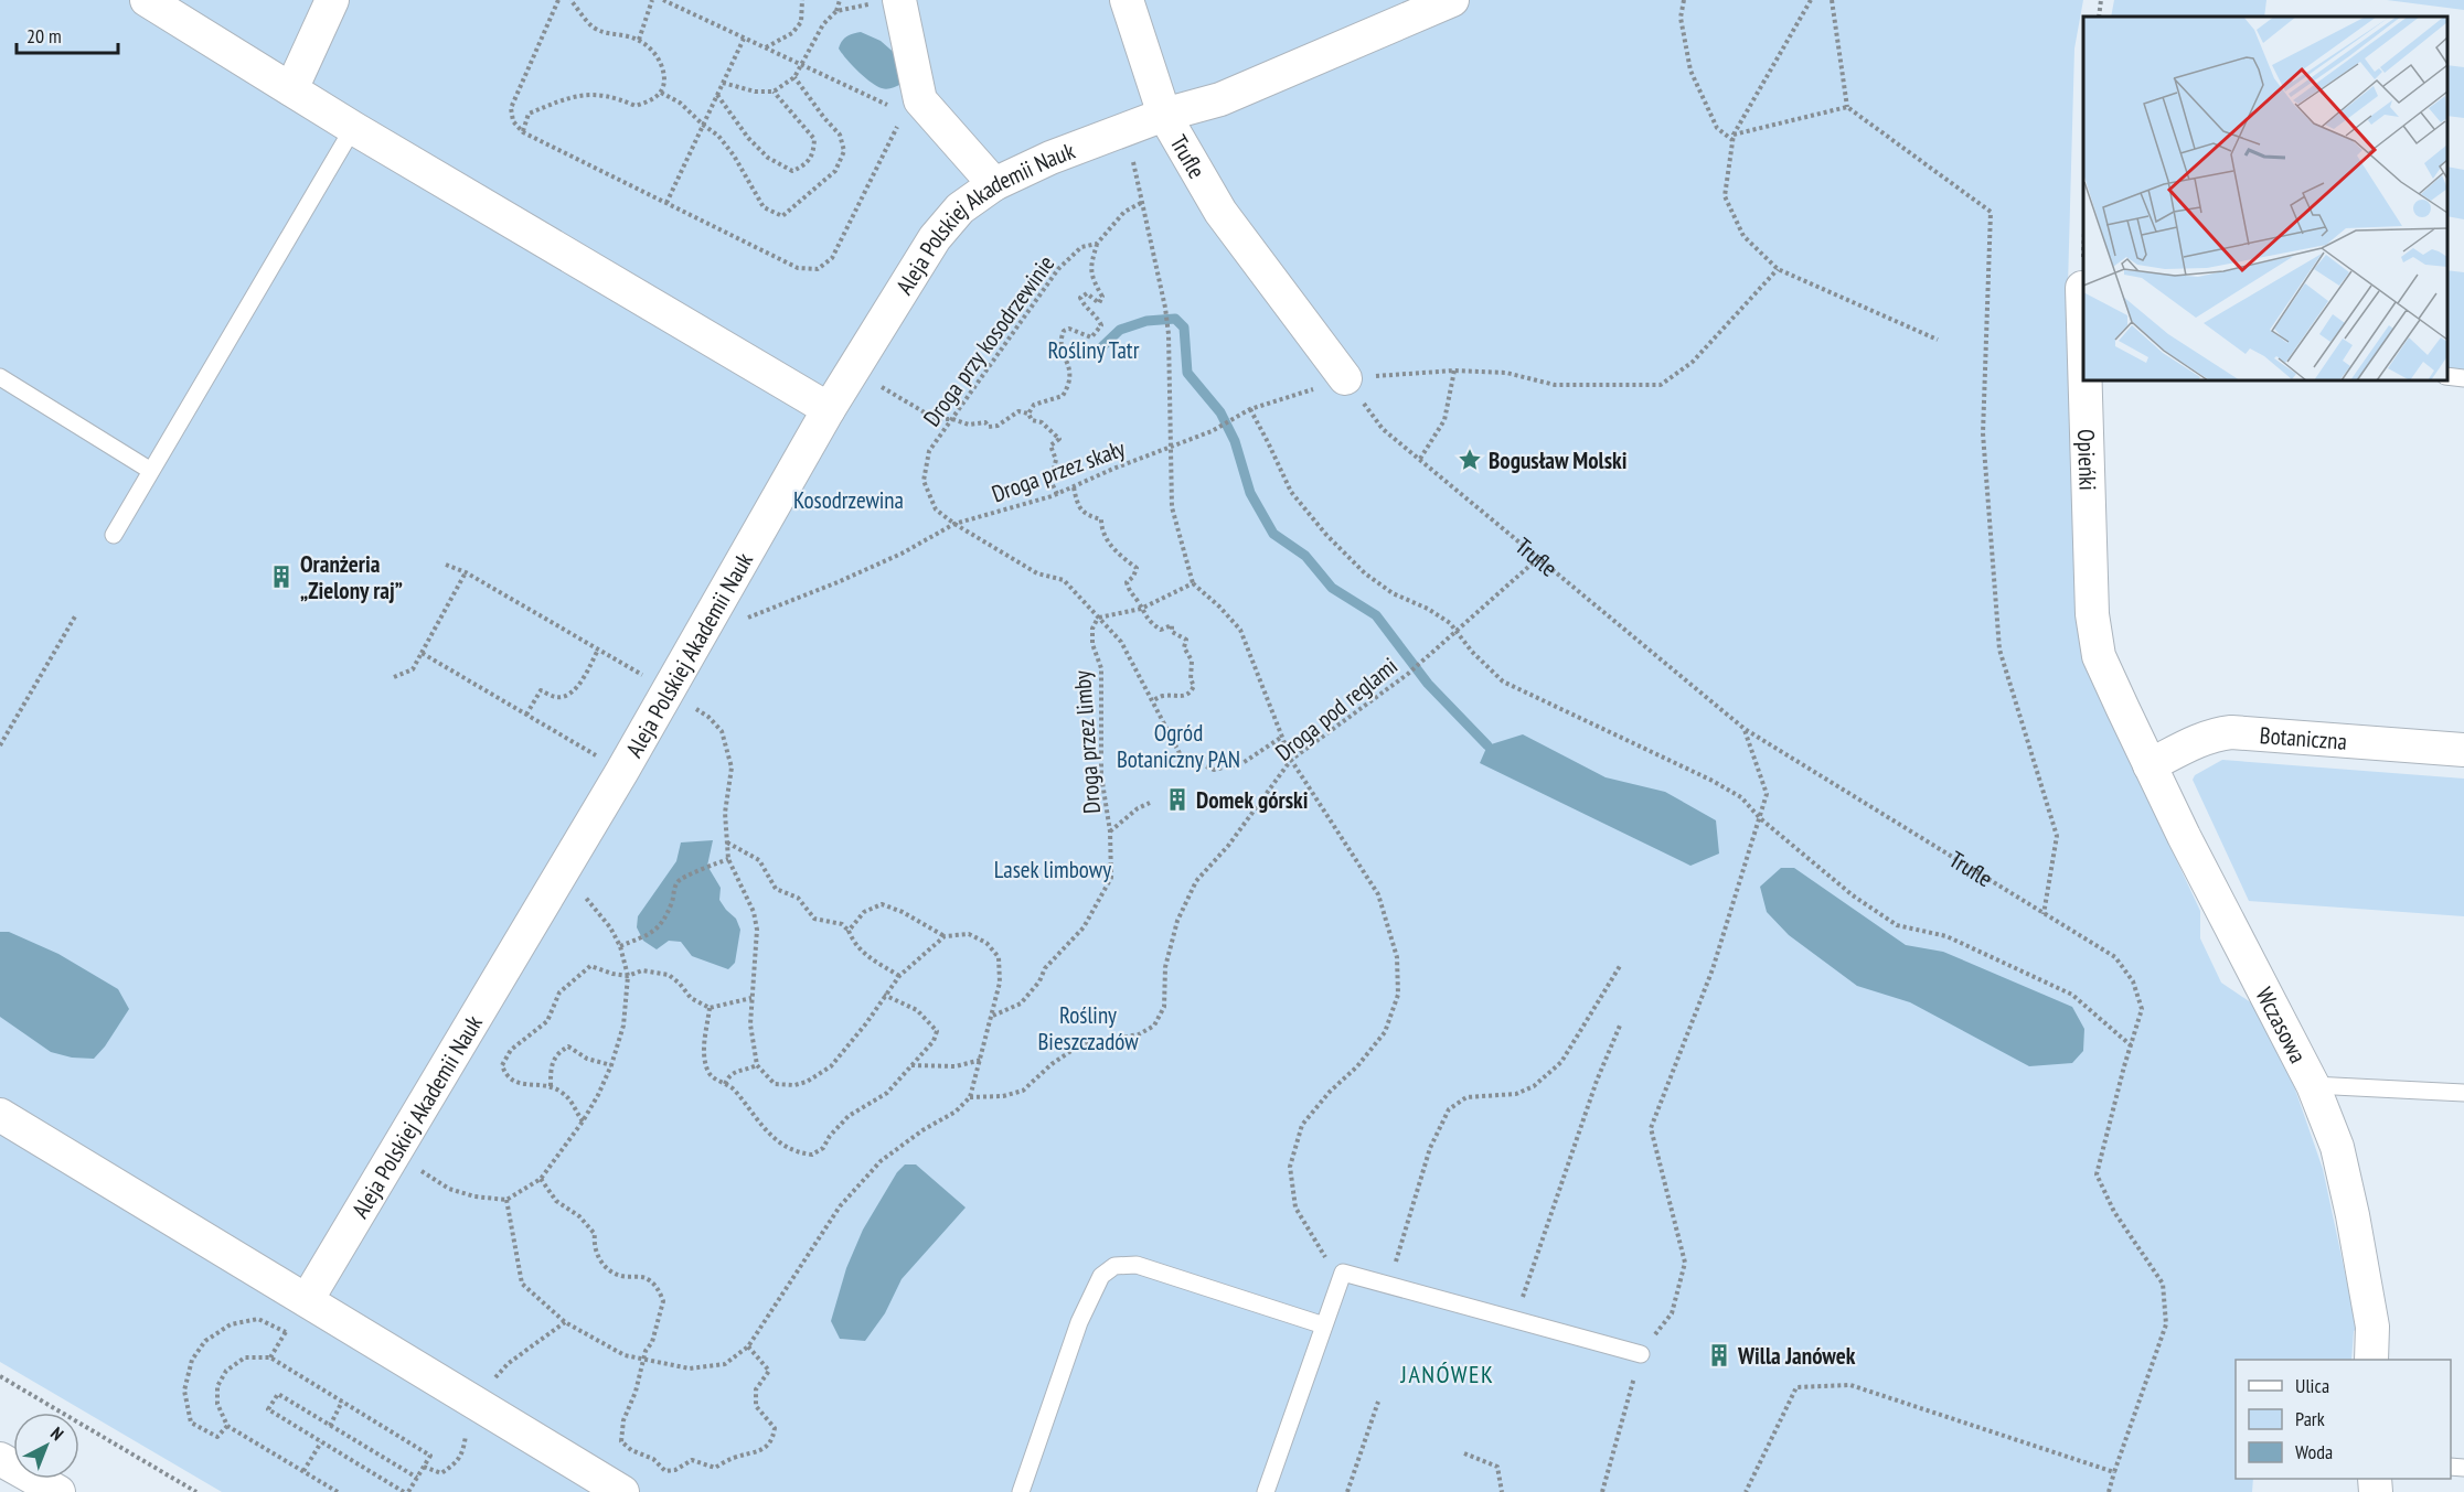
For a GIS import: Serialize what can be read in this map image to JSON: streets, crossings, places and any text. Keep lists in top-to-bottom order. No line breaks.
{"streets":{"street":["Trufle","Aleja Polskiej Akademii Nauk","Opieńki","Botaniczna","Wczasowa"],"path":["Droga przy kosodrzewinie","Droga przez skały","Droga pod reglami","Droga przez limby"]},"crossings":[["Trufle","Aleja Polskiej Akademii Nauk"],["Trufle","Droga przez skały"],["Trufle","Droga pod reglami"],["Aleja Polskiej Akademii Nauk","Droga przez skały"],["Droga przy kosodrzewinie","Droga przez skały"],["Droga przy kosodrzewinie","Droga przez limby"],["Opieńki","Wczasowa"],["Botaniczna","Wczasowa"]],"districts":["JANÓWEK"],"parks":["Rośliny Tatr","Kosodrzewina","Ogród Botaniczny PAN","Lasek limbowy","Rośliny Bieszczadów"],"places":{"place":["Bogusław Molski"],"building":["Oranżeria „Zielony raj”","Domek górski","Willa Janówek"]},"legend":["Ulica","Park","Woda"],"scale_bar":"20 m","north":"top right"}
